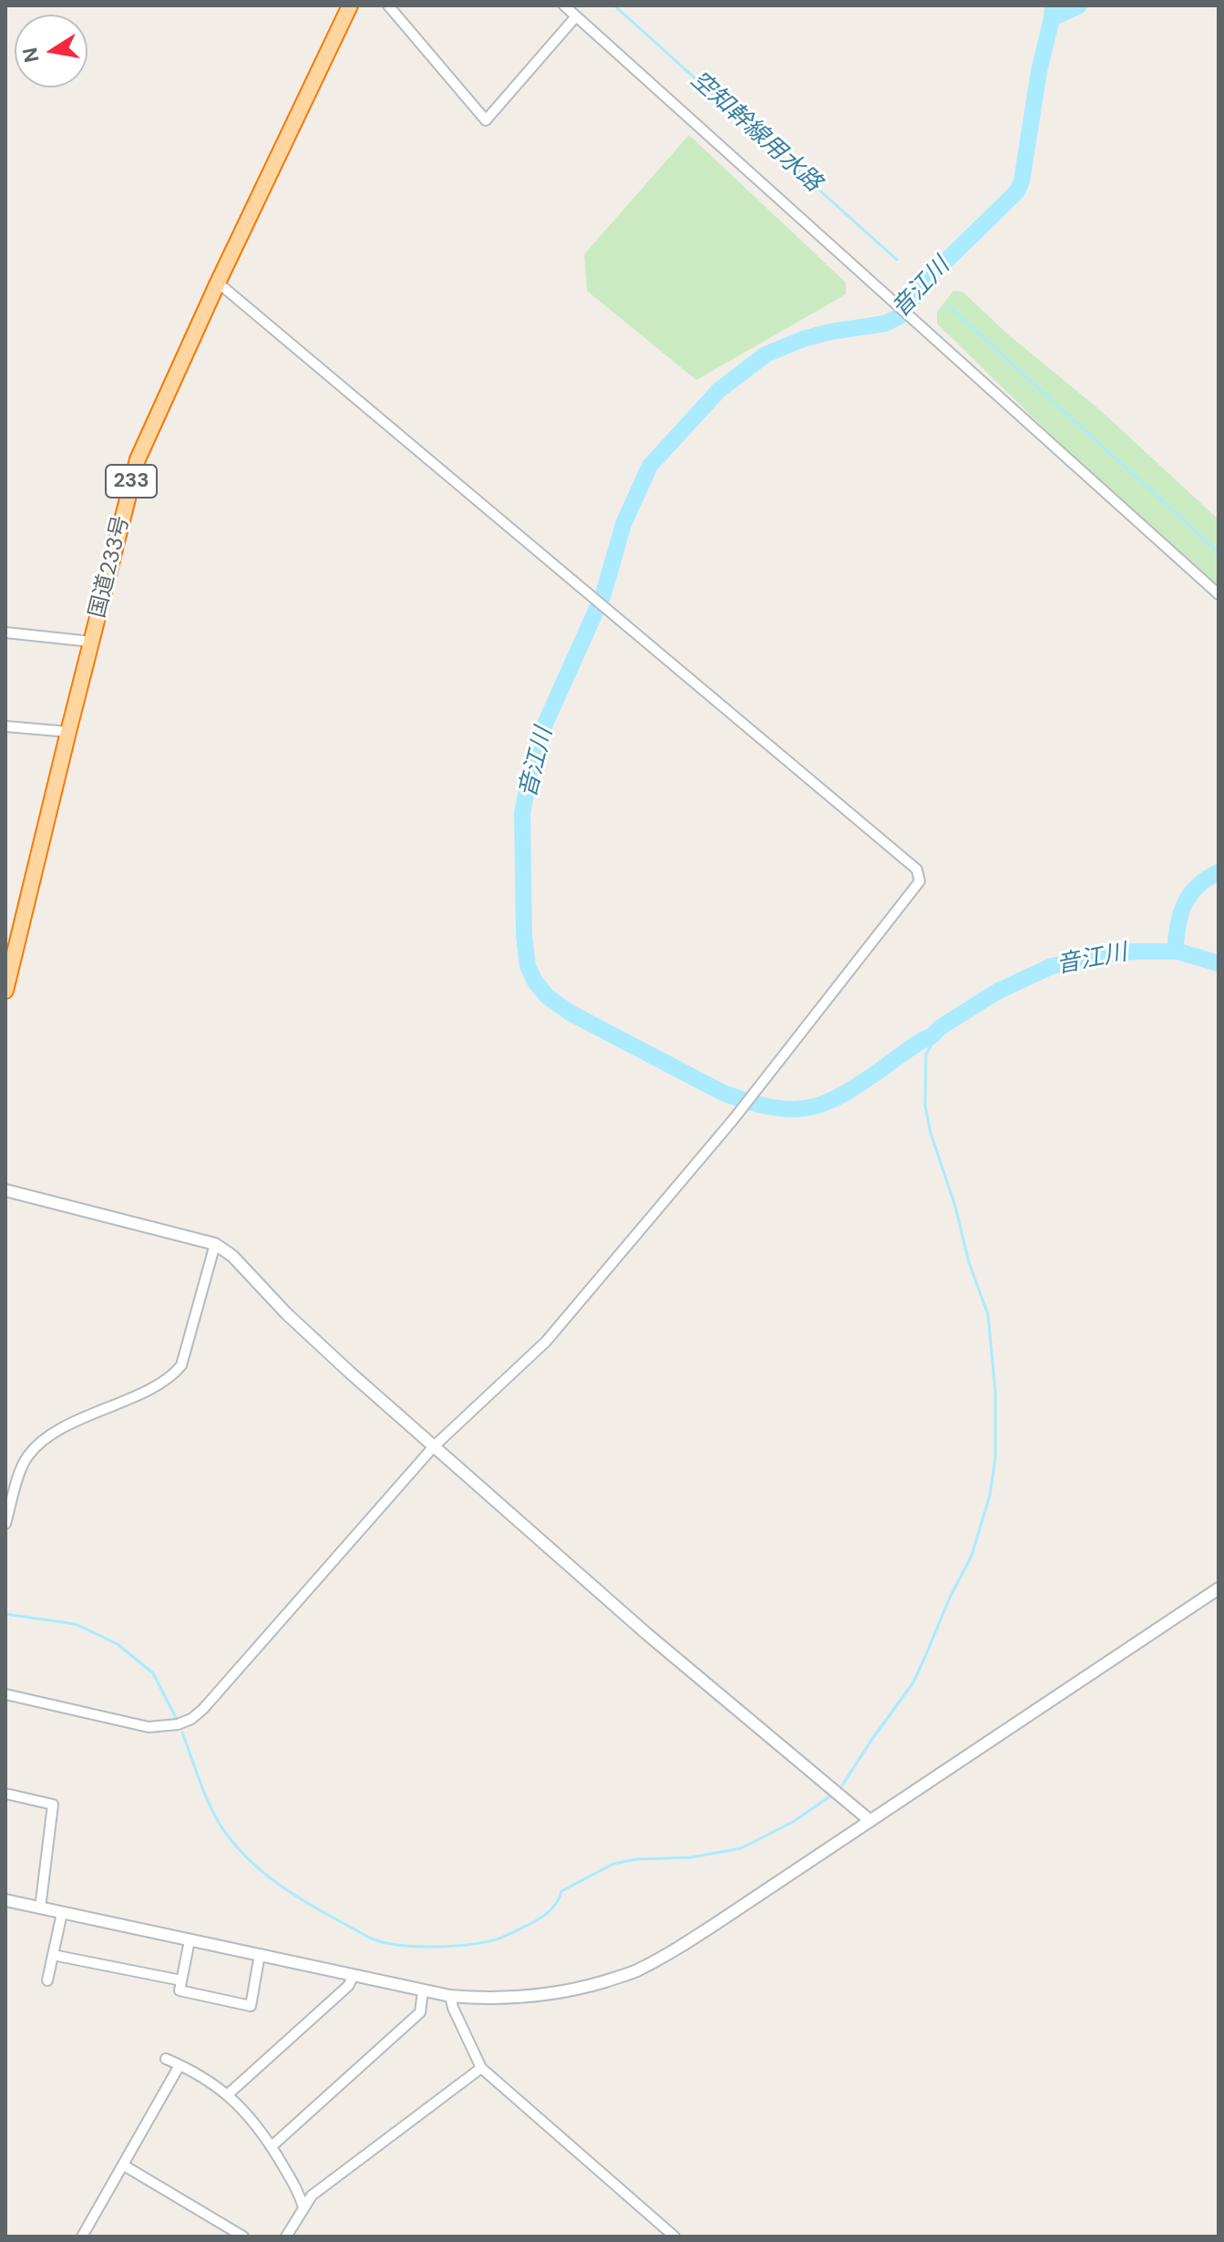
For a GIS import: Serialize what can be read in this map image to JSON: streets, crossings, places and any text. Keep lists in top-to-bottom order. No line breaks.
{"streets":{"highway":["233","国道233号"]},"water":["空知幹線用水路","音江川"],"north":"left"}
